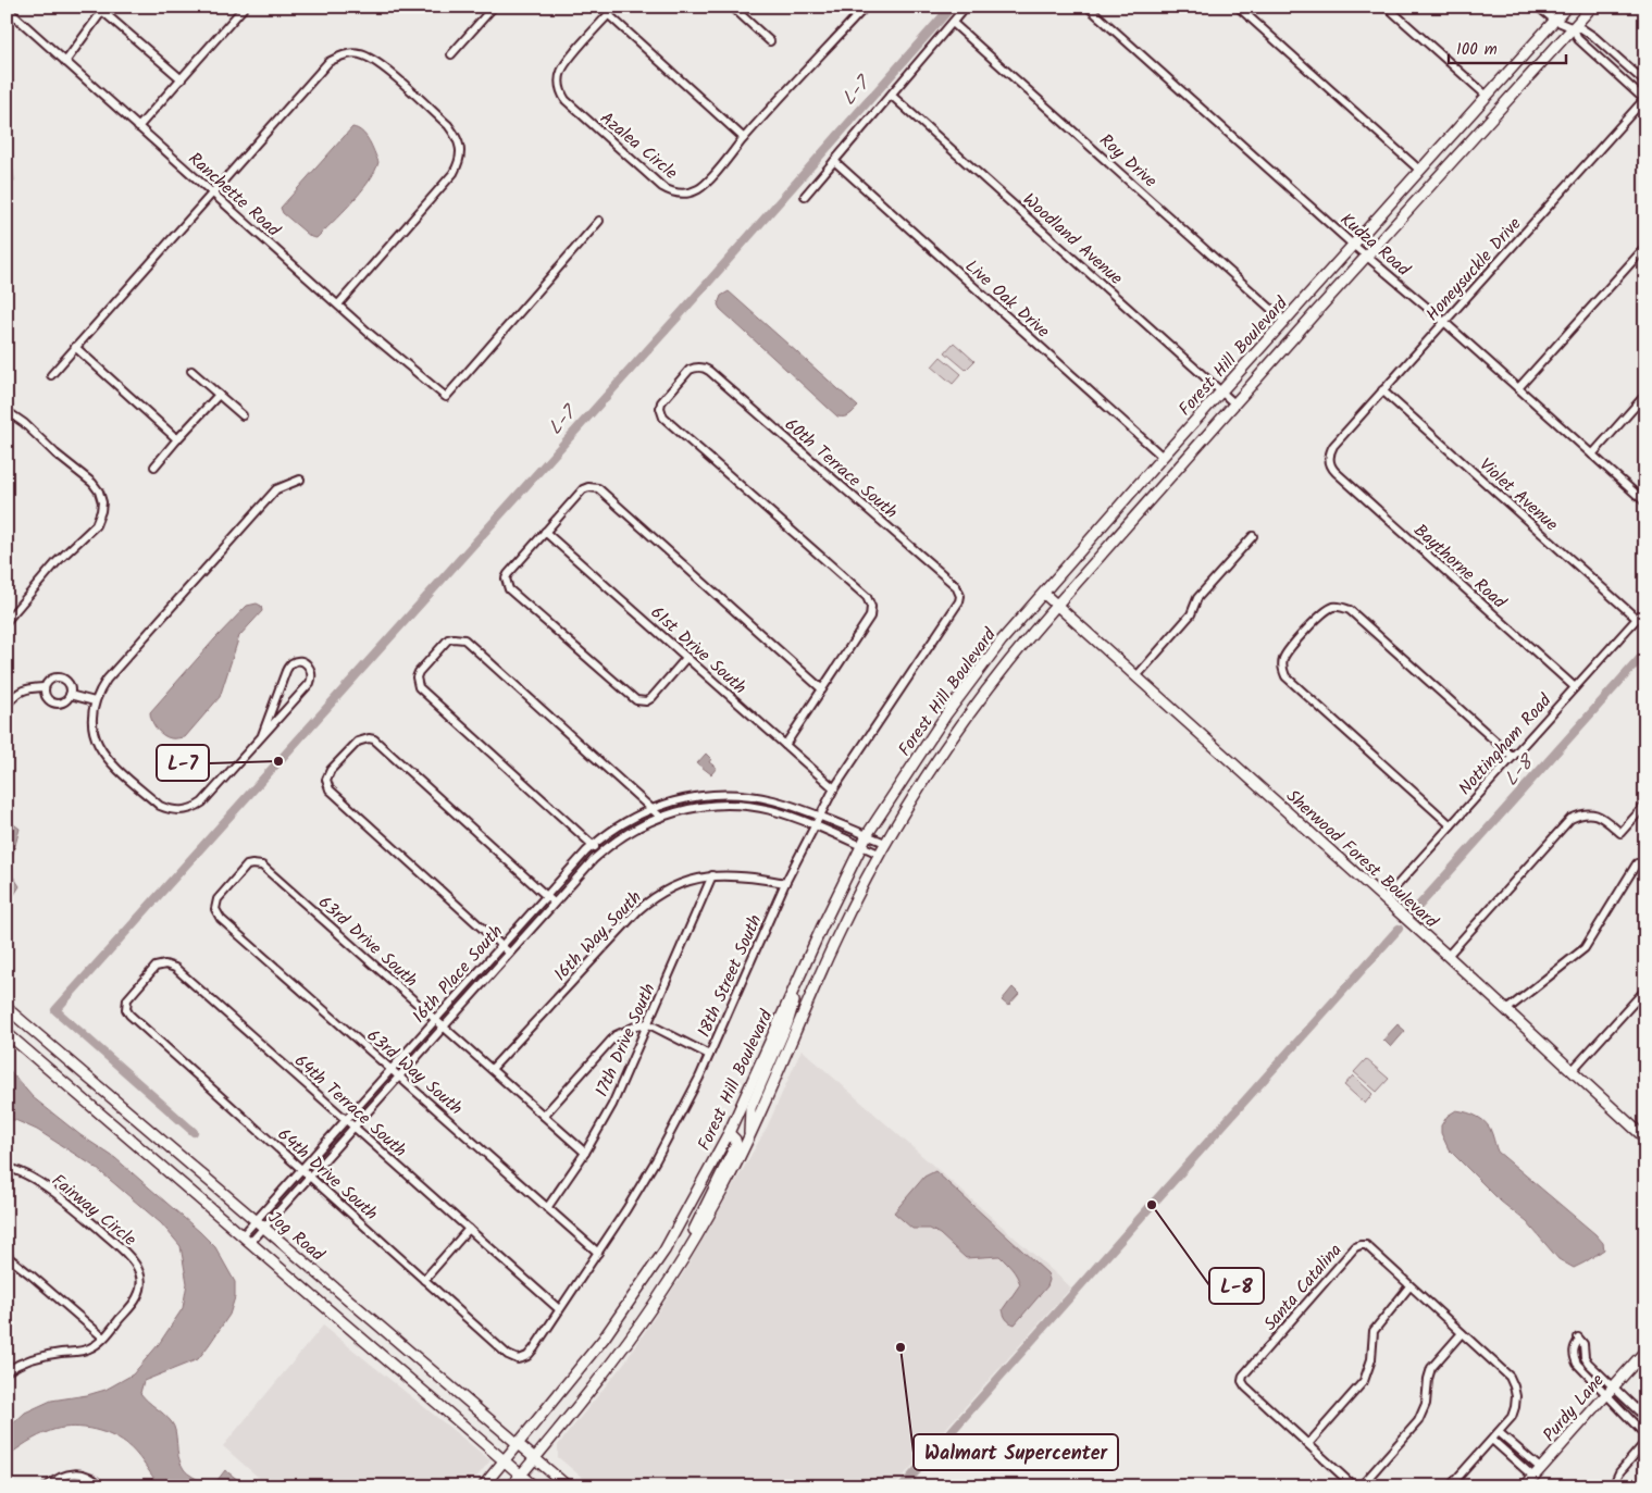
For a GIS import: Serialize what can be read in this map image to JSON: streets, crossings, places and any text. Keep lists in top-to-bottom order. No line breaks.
{"streets":{"main road":["Forest Hill Boulevard","Sherwood Forest Boulevard","Jog Road","Purdy Lane"],"street":["Azalea Circle","Roy Drive","Ranchette Road","Woodland Avenue","Kudza Road","Honeysuckle Drive","Live Oak Drive","60th Terrace South","Violet Avenue","Baythorne Road","61st Drive South","Nottingham Road","16th Way South","63rd Drive South","16th Place South","18th Street South","17th Drive South","63rd Way South","64th Terrace South","64th Drive South","Fairway Circle","Santa Catalina"]},"crossings":[["Roy Drive","Forest Hill Boulevard"],["Woodland Avenue","Forest Hill Boulevard"],["Kudza Road","Honeysuckle Drive"],["Kudza Road","Forest Hill Boulevard"],["Honeysuckle Drive","Violet Avenue"],["Honeysuckle Drive","Baythorne Road"],["Live Oak Drive","Forest Hill Boulevard"],["Forest Hill Boulevard","Sherwood Forest Boulevard"],["Forest Hill Boulevard","16th Place South"],["Forest Hill Boulevard","Jog Road"],["60th Terrace South","18th Street South"],["Violet Avenue","Nottingham Road"],["Baythorne Road","Nottingham Road"],["61st Drive South","18th Street South"],["Nottingham Road","Sherwood Forest Boulevard"],["16th Way South","63rd Drive South"],["16th Way South","18th Street South"],["16th Way South","17th Drive South"],["63rd Drive South","16th Place South"],["63rd Drive South","17th Drive South"],["63rd Drive South","63rd Way South"],["16th Place South","18th Street South"],["16th Place South","63rd Way South"],["16th Place South","64th Terrace South"],["16th Place South","64th Drive South"],["16th Place South","Jog Road"],["18th Street South","63rd Way South"],["18th Street South","64th Terrace South"],["18th Street South","64th Drive South"],["17th Drive South","63rd Way South"],["64th Terrace South","64th Drive South"]],"water":["L-7","L-8"],"places":["L-7","L-8","Walmart Supercenter"],"scale_bar":"100 m"}
